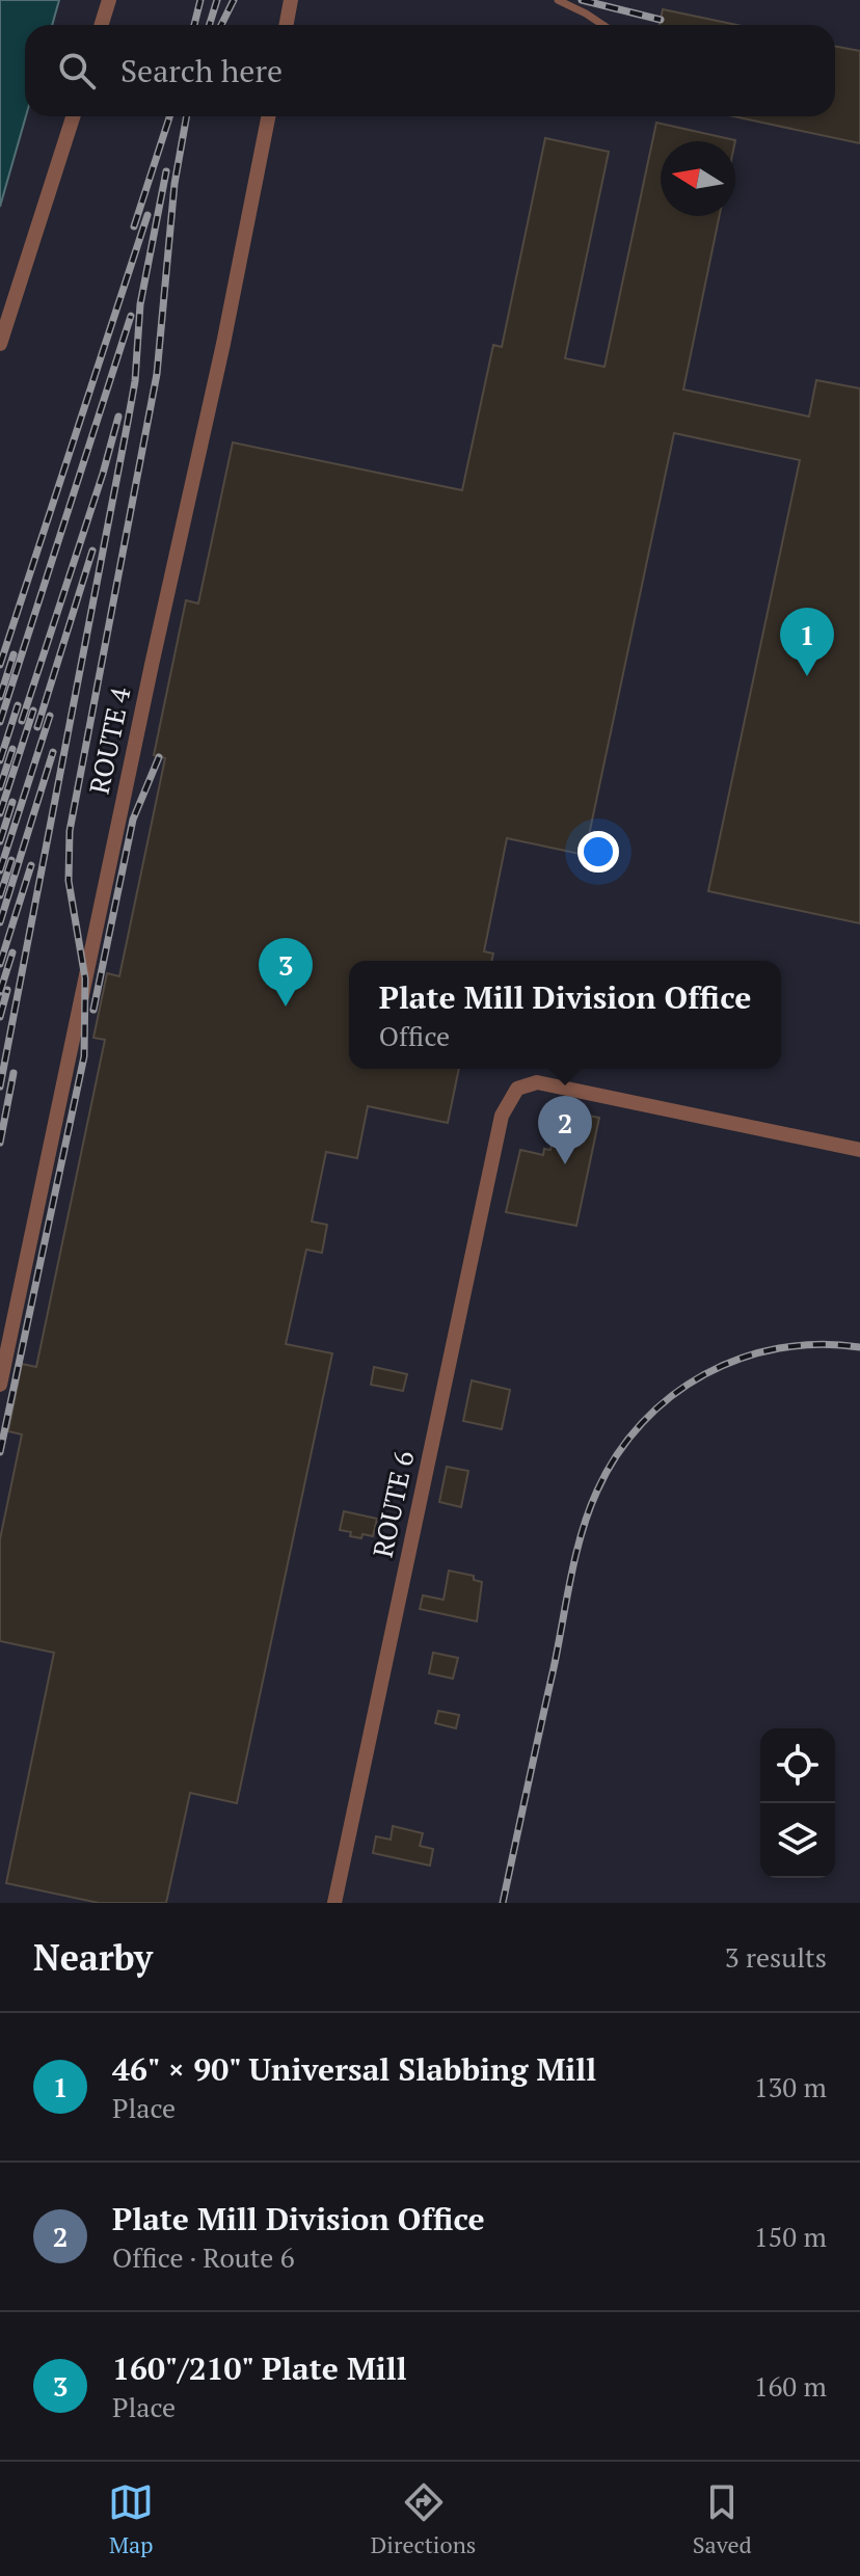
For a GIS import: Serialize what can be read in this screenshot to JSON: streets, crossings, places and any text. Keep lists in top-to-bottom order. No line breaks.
{"streets":{"street":["ROUTE 4","ROUTE 6"]},"north":"left","page":{"search":"Search here","pins":["1","3","2"],"popup":["Plate Mill Division Office","Office"],"heading":["Nearby","3 results"],"list":[{"mark":"1","name":"46\" × 90\" Universal Slabbing Mill","note":"Place","value":"130 m"},{"mark":"2","name":"Plate Mill Division Office","note":"Office · Route 6","value":"150 m"},{"mark":"3","name":"160\"/210\" Plate Mill","note":"Place","value":"160 m"}],"nav":["Map","Directions","Saved"]}}
